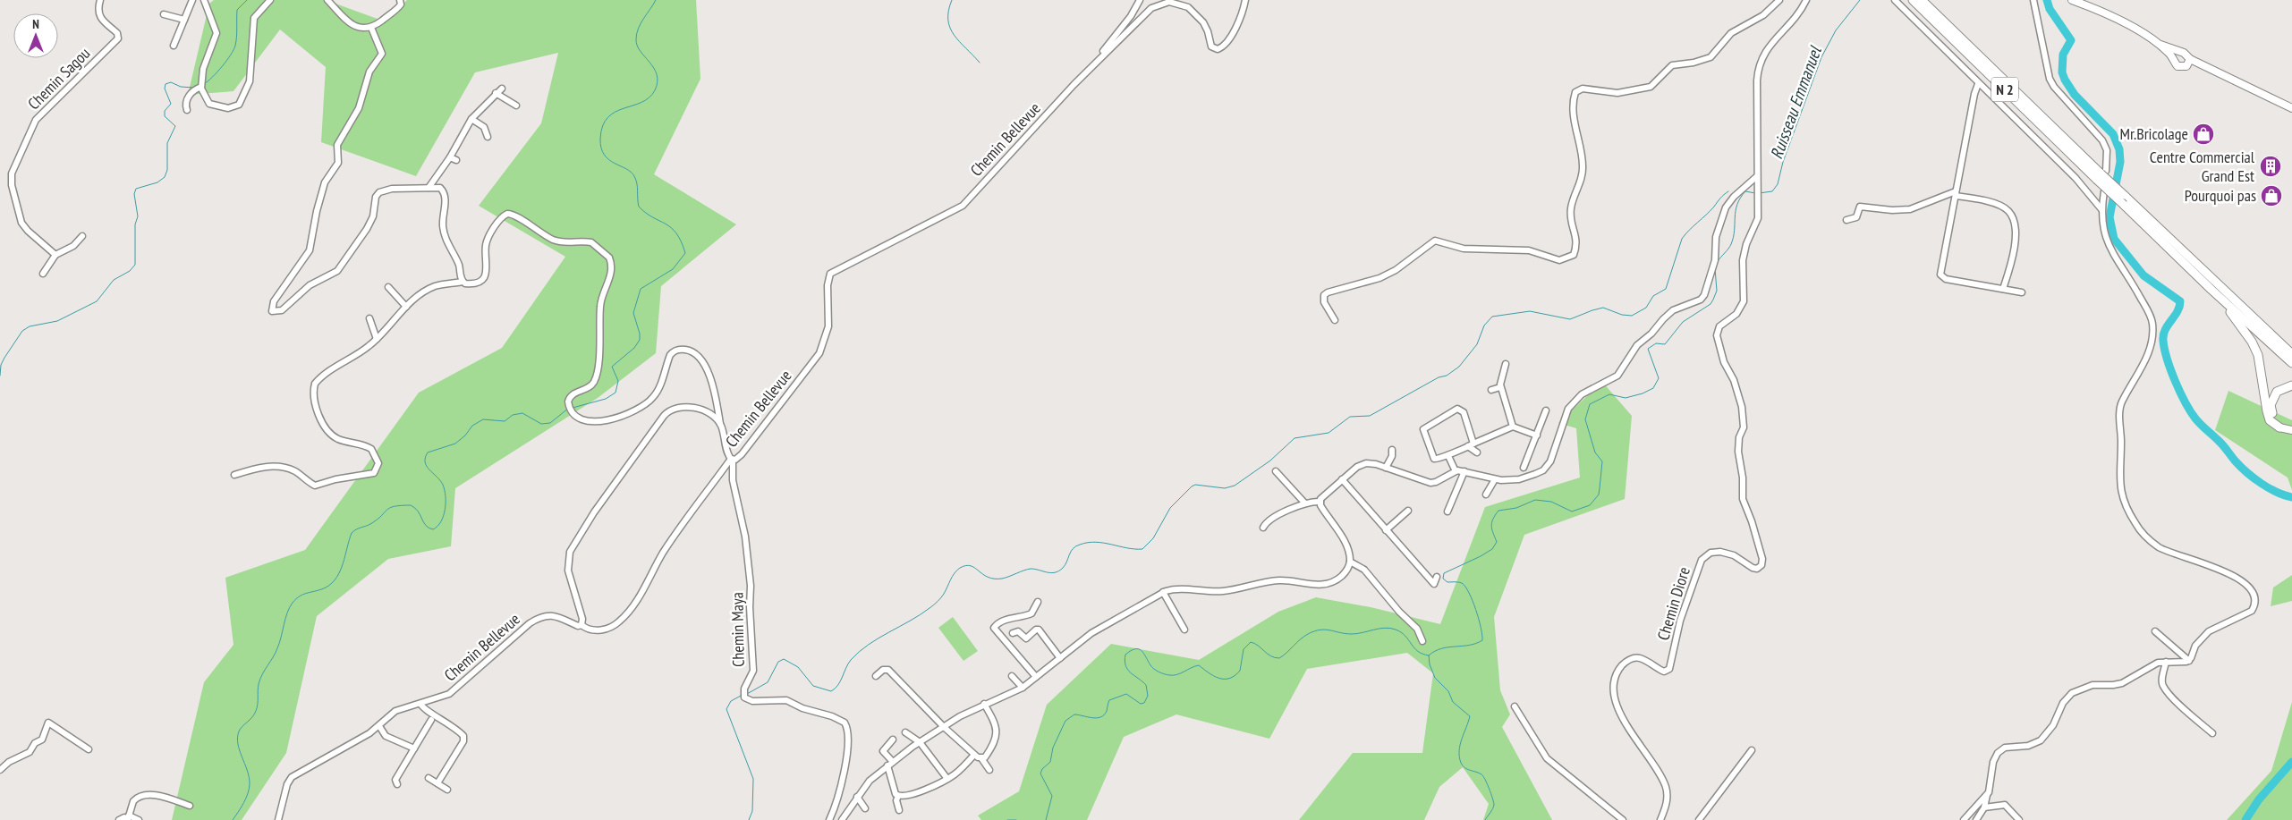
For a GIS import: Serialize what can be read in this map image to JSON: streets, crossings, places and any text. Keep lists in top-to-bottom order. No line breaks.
{"streets":{"highway":["N 2"],"street":["Chemin Sagou","Chemin Bellevue","Chemin Diore","Chemin Maya"]},"crossings":[["Chemin Bellevue","Chemin Maya"]],"water":["Ruisseau Emmanuel"],"places":{"shop":["Mr.Bricolage","Pourquoi pas"],"building":["Centre Commercial Grand Est"]},"north":"top"}
